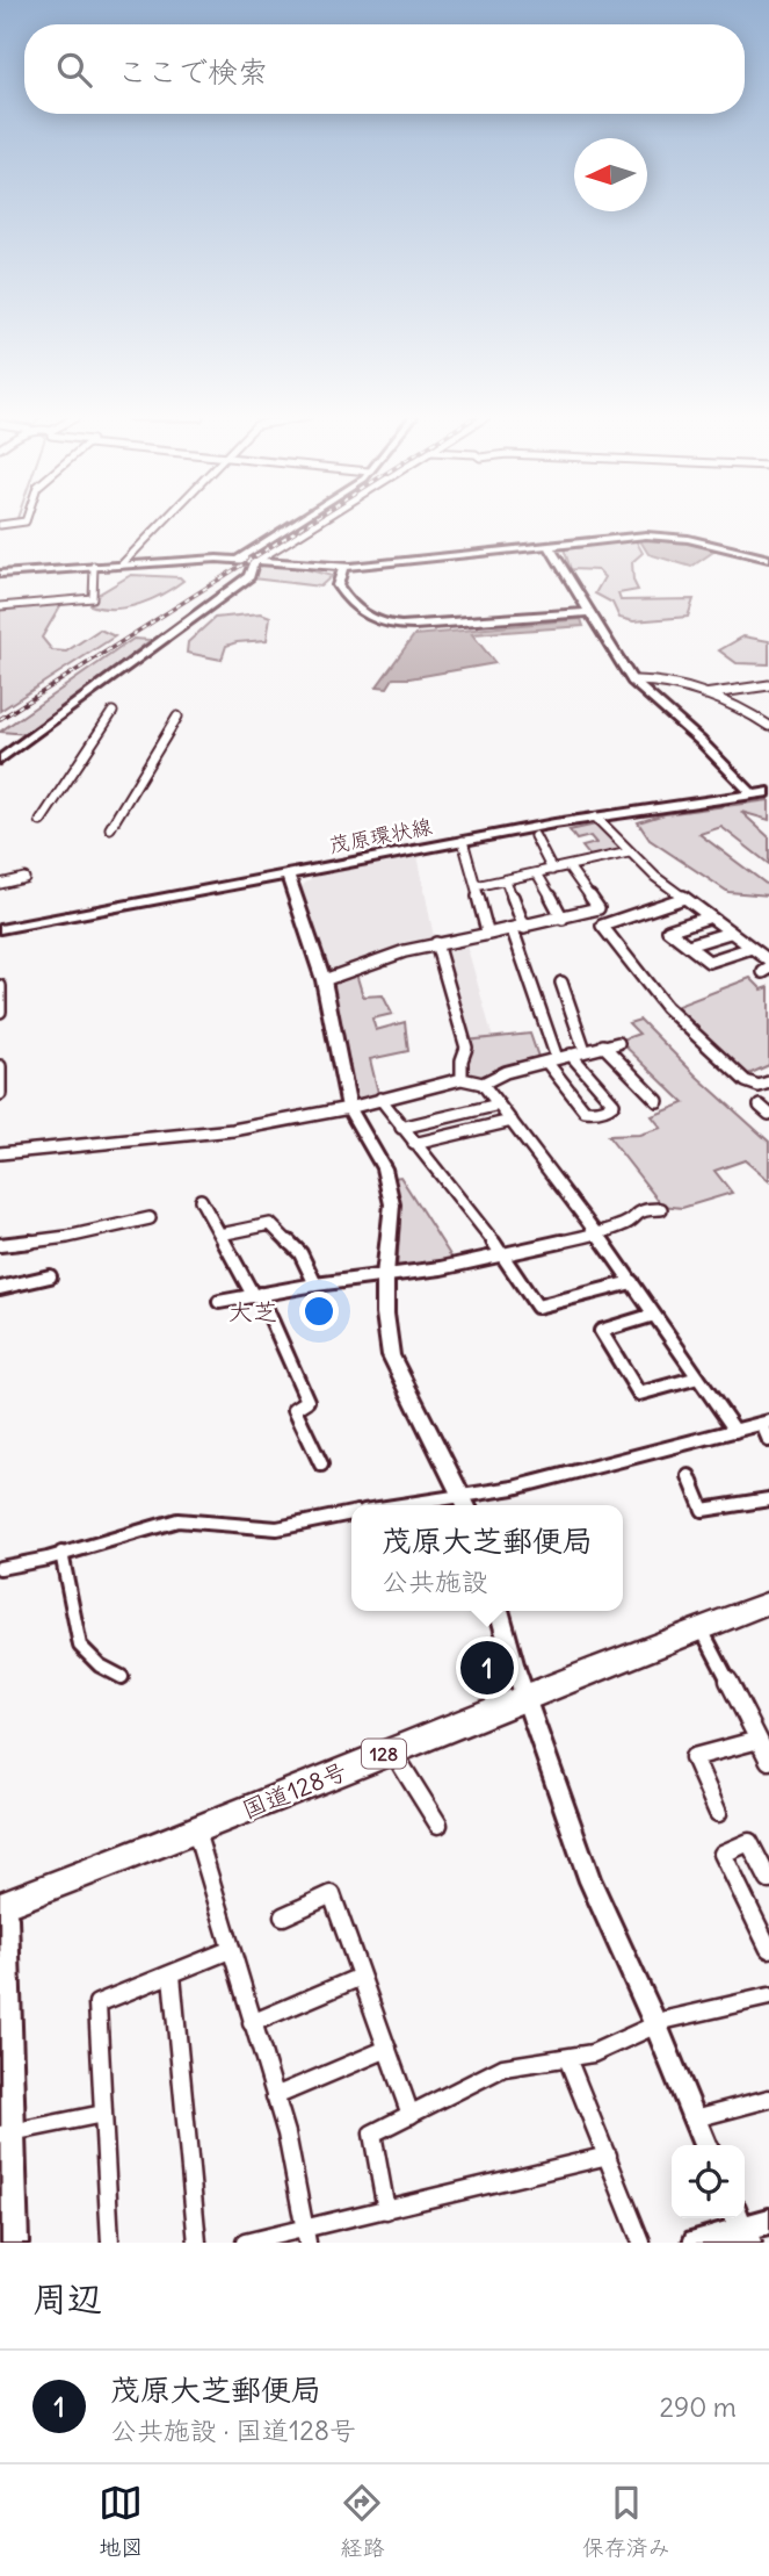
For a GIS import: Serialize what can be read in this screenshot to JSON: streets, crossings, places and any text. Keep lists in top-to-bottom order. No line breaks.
{"streets":{"highway":["128","国道128号"],"street":["茂原環状線"]},"districts":["大芝"],"north":"left","page":{"search":"ここで検索","popup":["茂原大芝郵便局","公共施設"],"pins":"1","heading":"周辺","list":[{"mark":"1","name":"茂原大芝郵便局","note":"公共施設 · 国道128号","value":"290 m"}],"nav":["地図","経路","保存済み"]}}
